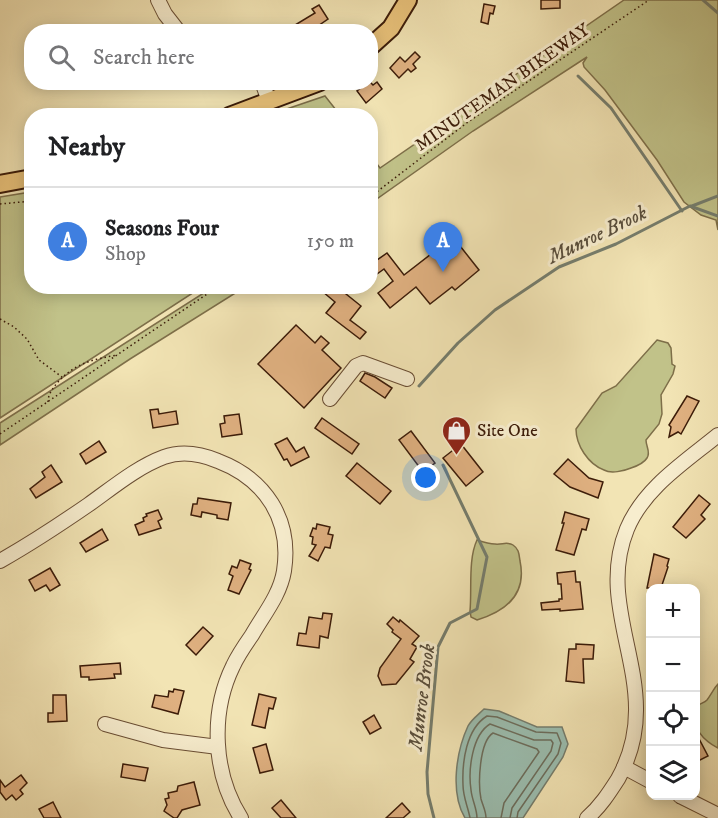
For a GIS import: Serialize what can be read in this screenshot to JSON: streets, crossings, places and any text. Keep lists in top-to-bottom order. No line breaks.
{"streets":{"path":["MINUTEMAN BIKEWAY"]},"water":["Munroe Brook"],"places":{"shop":["Site One"]},"page":{"search":"Search here","heading":"Nearby","list":[{"mark":"A","name":"Seasons Four","note":"Shop","value":"150 m"}],"pins":"A","map_buttons":["+","−"]}}
